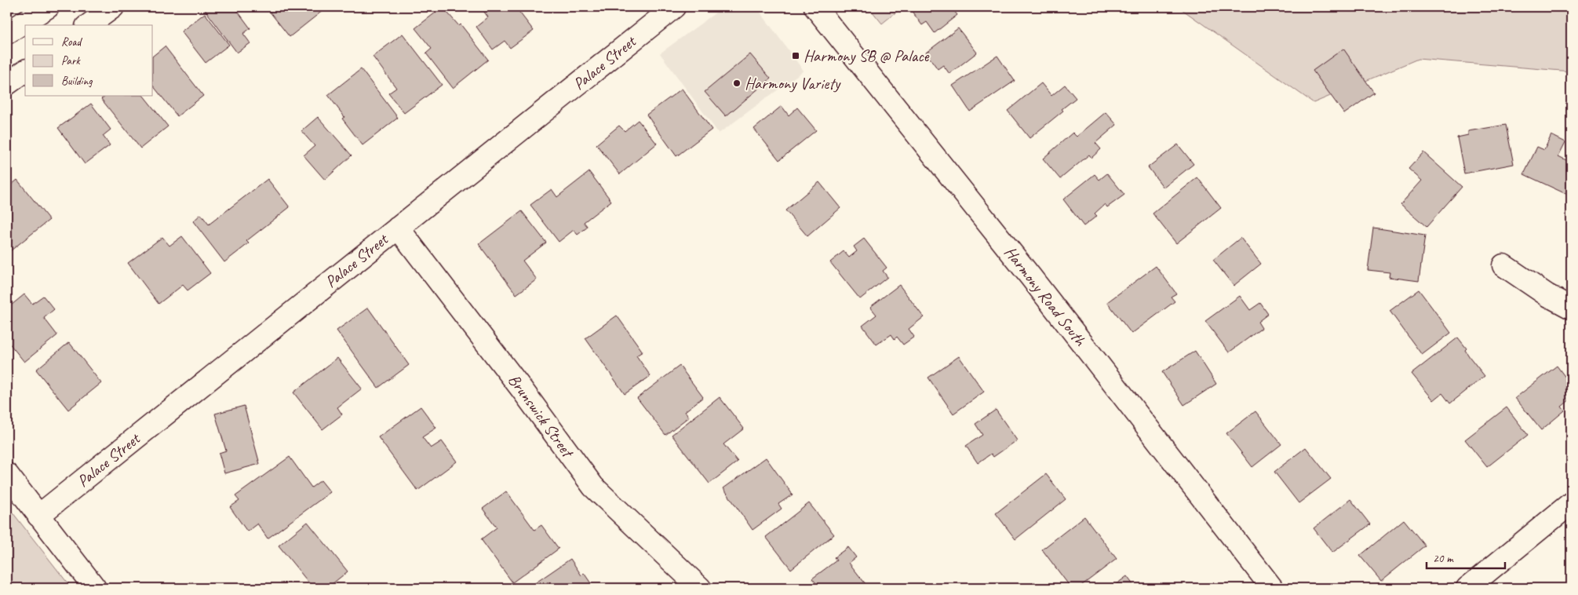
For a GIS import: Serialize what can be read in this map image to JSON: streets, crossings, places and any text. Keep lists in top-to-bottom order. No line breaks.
{"streets":{"street":["Palace Street","Harmony Road South","Brunswick Street"]},"crossings":[["Palace Street","Brunswick Street"]],"places":{"transit":["Harmony SB @ Palace"],"other":["Harmony Variety"]},"legend":["Road","Park","Building"],"scale_bar":"20 m"}
